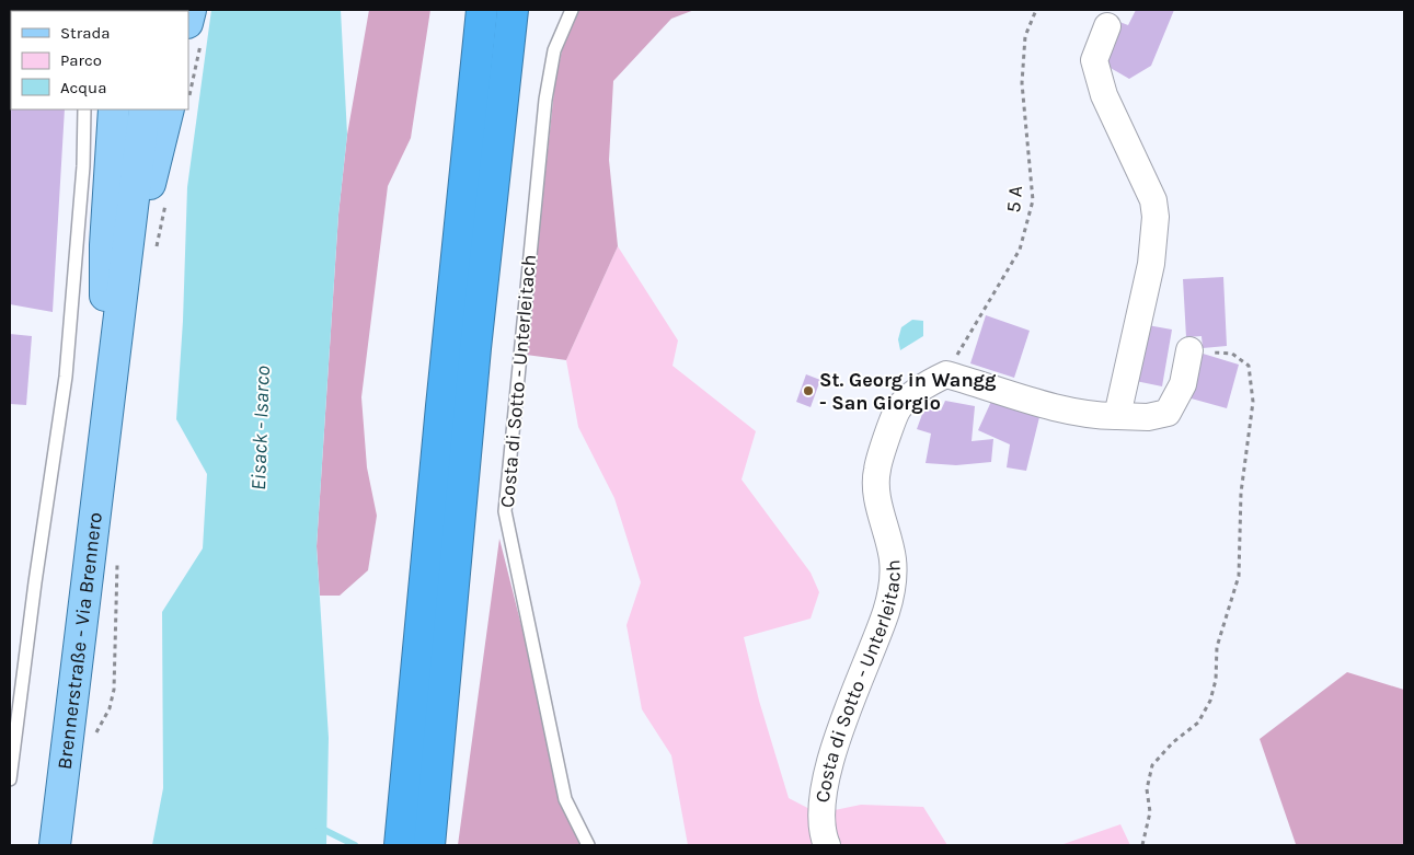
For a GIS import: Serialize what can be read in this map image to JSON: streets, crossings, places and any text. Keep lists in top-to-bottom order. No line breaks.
{"streets":{"main road":["Brennerstraße - Via Brennero"],"street":["Costa di Sotto - Unterleitach"],"path":["5 A"]},"crossings":[["5 A","Costa di Sotto - Unterleitach"]],"water":["Eisack - Isarco"],"places":["St. Georg in Wangg - San Giorgio"],"legend":["Strada","Parco","Acqua"]}
